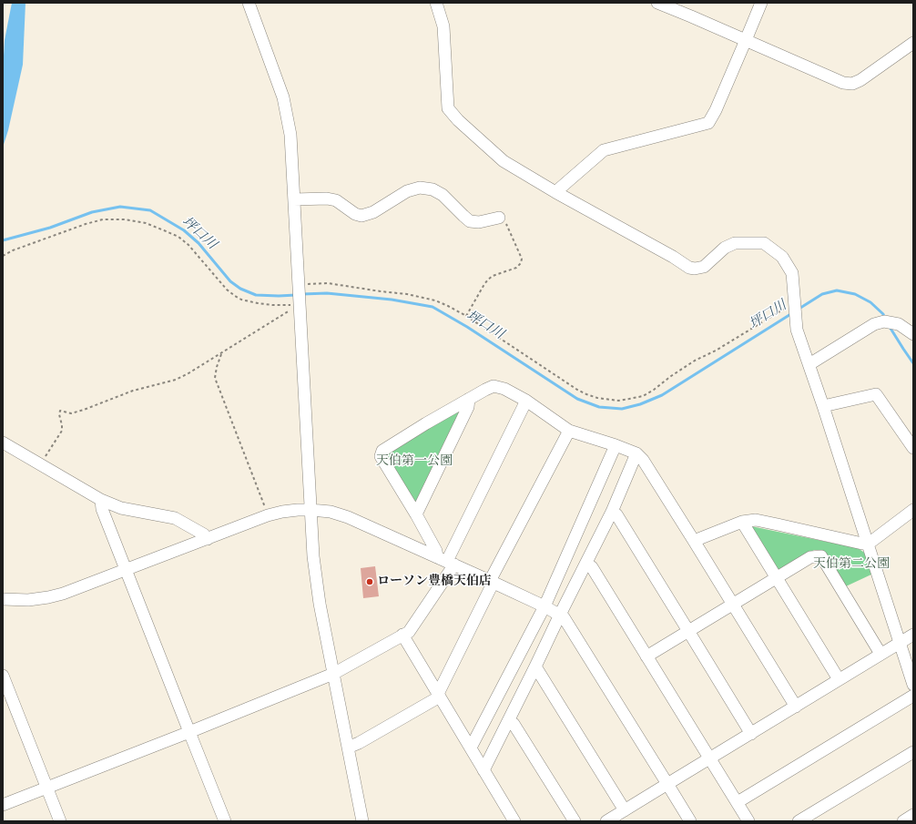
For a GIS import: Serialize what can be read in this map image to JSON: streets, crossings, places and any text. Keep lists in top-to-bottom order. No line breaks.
{"water":["坪口川"],"parks":["天伯第一公園","天伯第二公園"],"places":["ローソン豊橋天伯店"]}
